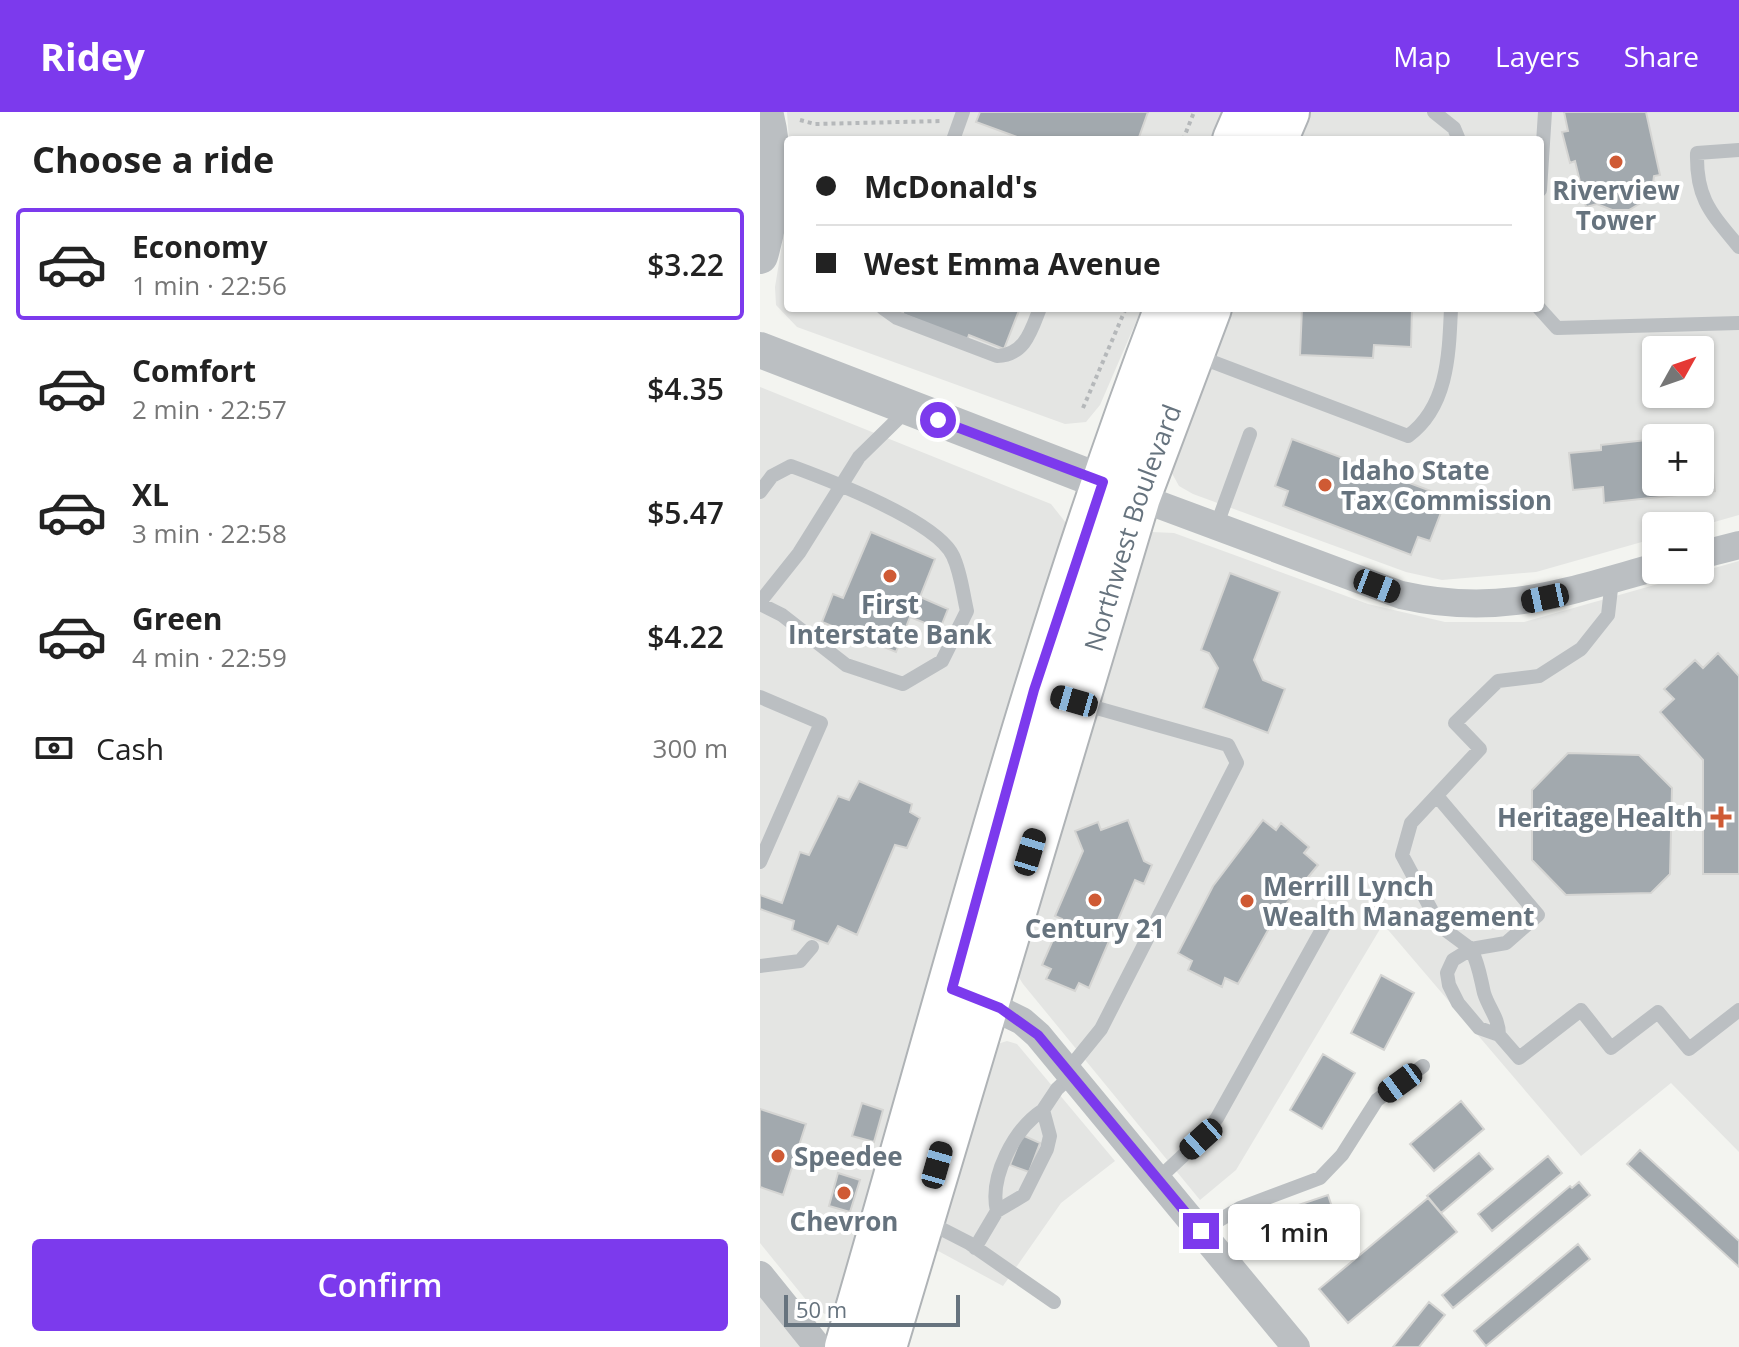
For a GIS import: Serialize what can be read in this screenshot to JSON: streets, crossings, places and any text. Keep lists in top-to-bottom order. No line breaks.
{"streets":{"main road":["Northwest Boulevard"]},"places":{"other":["Riverview Tower","Idaho State Tax Commission","First Interstate Bank","Century 21","Merrill Lynch Wealth Management","Speedee","Chevron"],"health":["Heritage Health"]},"scale_bar":"50 m","north":"top right","page":{"header":"Ridey","nav":["Map","Layers","Share"],"heading":"Choose a ride","banner":["McDonald's","West Emma Avenue"],"list":[{"name":"Economy","note":"1 min · 22:56","value":"$3.22"},{"name":"Comfort","note":"2 min · 22:57","value":"$4.35"},{"name":"XL","note":"3 min · 22:58","value":"$5.47"},{"name":"Green","note":"4 min · 22:59","value":"$4.22"}],"map_buttons":["+","−"],"pay":["Cash","300 m"],"bubble":"1 min","buttons":"Confirm","scale":"50 m"}}
